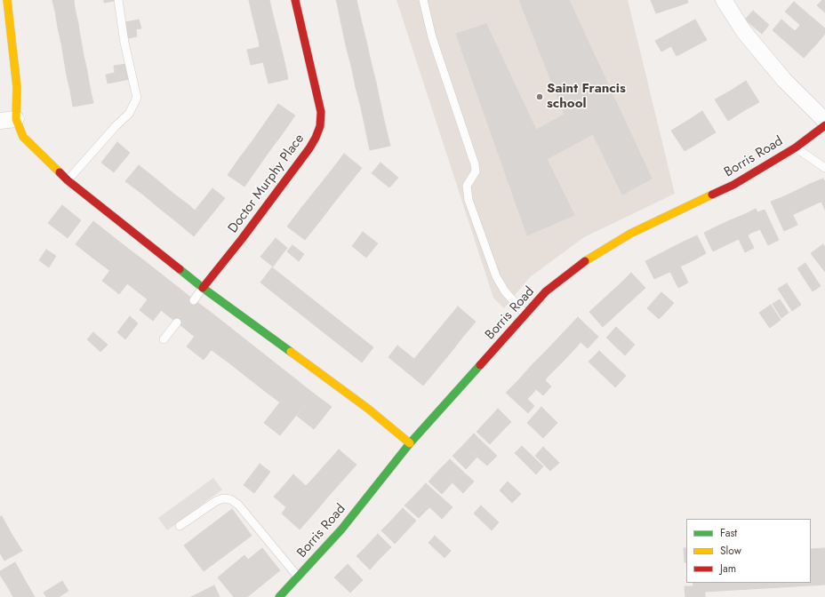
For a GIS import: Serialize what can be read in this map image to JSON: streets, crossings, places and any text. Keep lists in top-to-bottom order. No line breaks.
{"streets":{"street":["Borris Road","Doctor Murphy Place"]},"places":["Saint Francis school"],"legend":["Fast","Slow","Jam"]}
